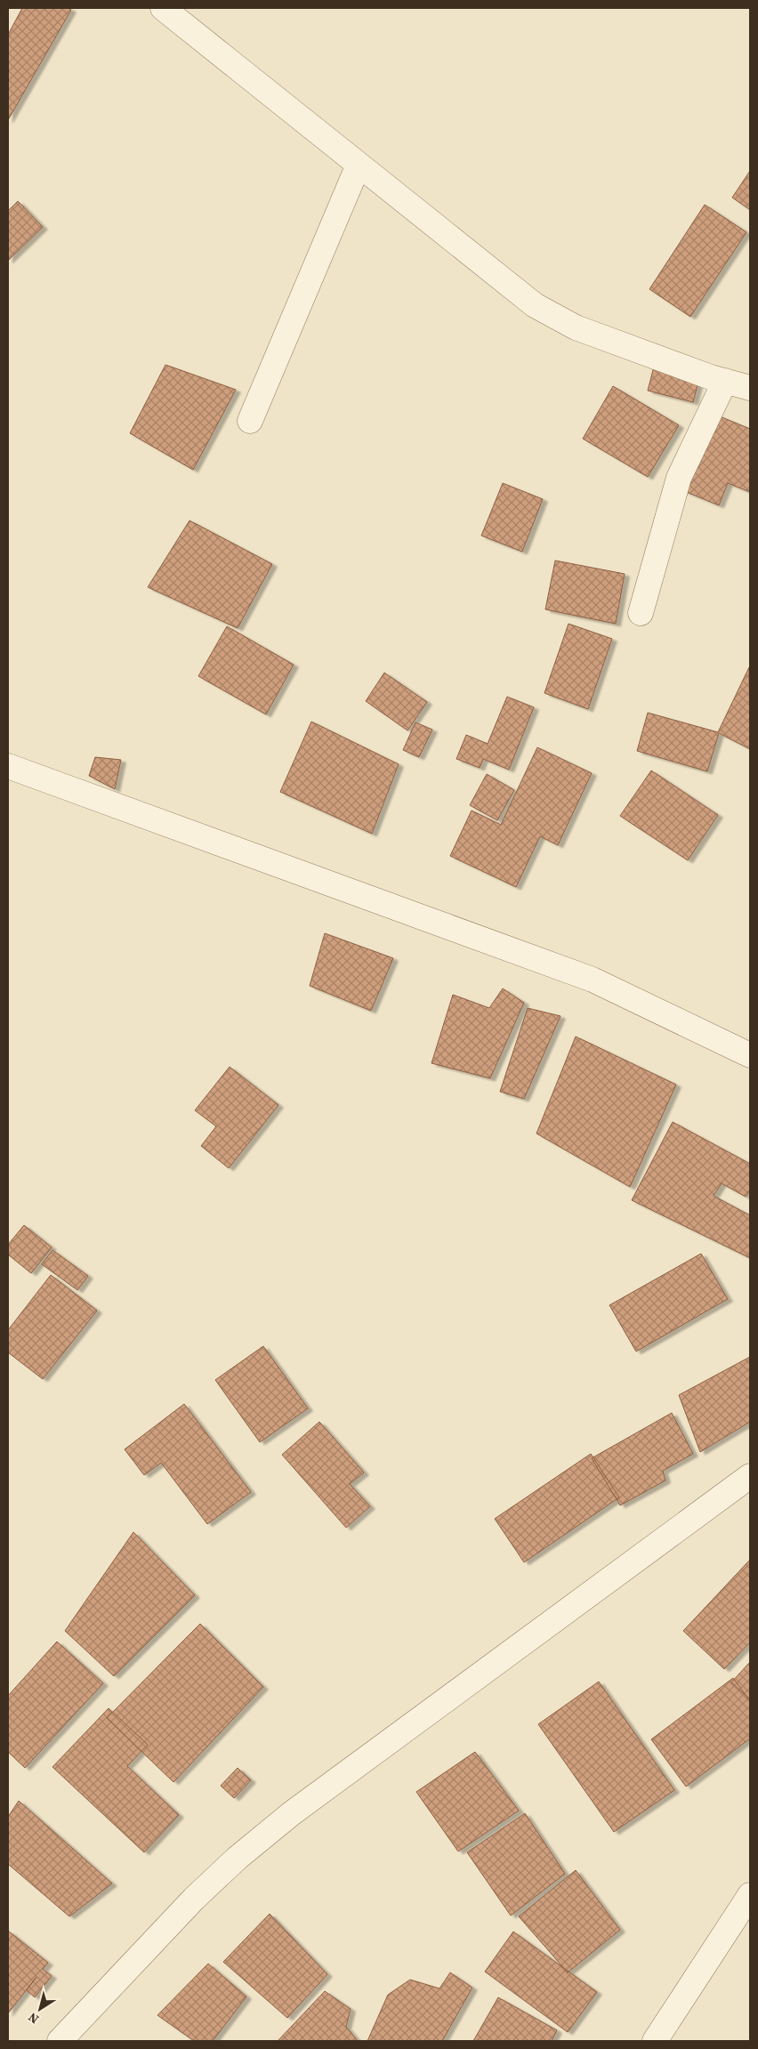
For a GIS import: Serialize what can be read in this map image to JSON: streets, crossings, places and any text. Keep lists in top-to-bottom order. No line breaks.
{"north":"bottom left"}
